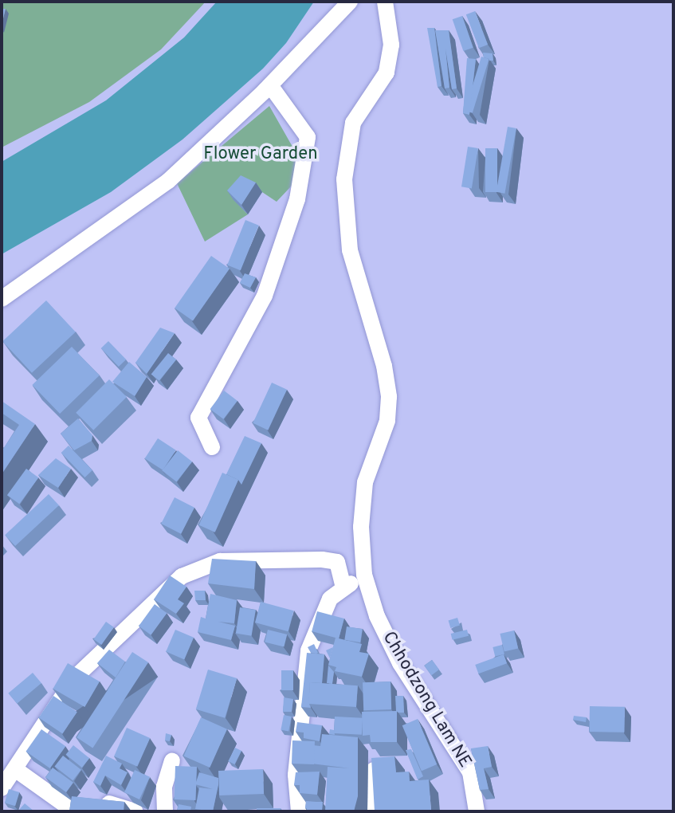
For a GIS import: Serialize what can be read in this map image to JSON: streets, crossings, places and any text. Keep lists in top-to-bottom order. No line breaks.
{"streets":{"street":["Chhodzong Lam NE"]},"parks":["Flower Garden"]}
